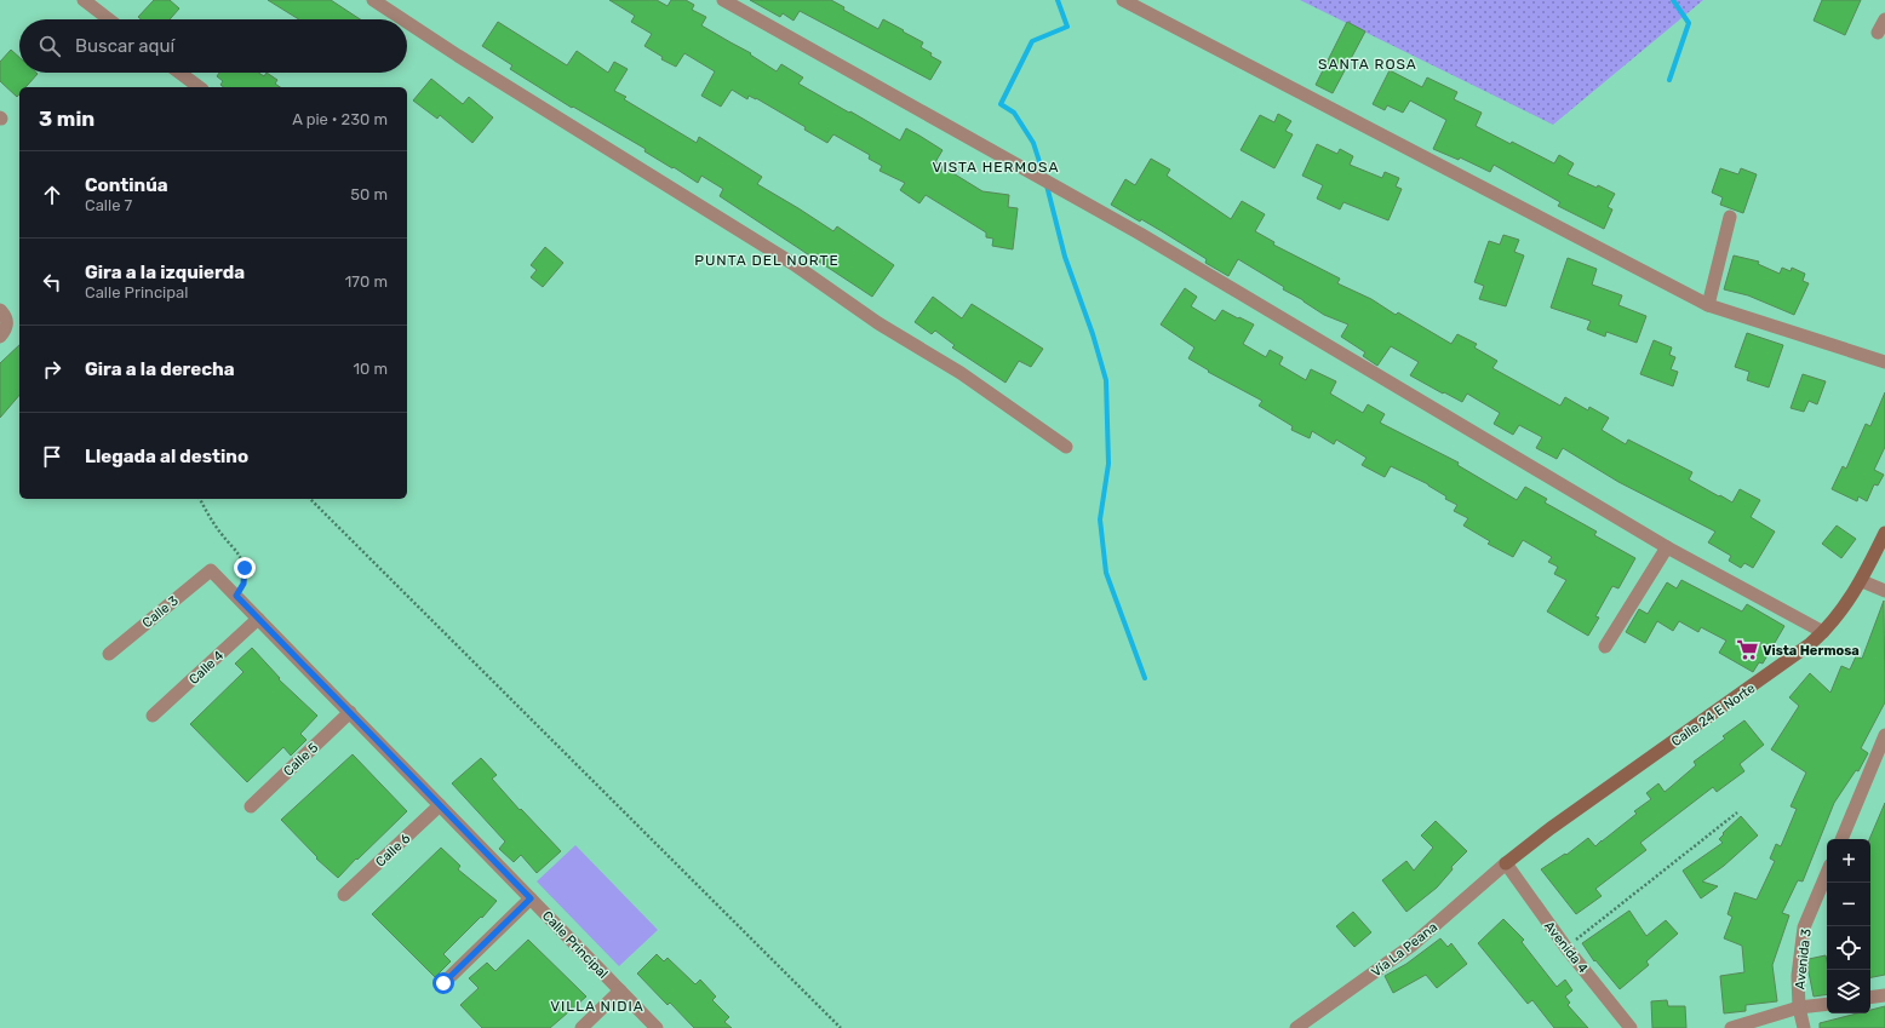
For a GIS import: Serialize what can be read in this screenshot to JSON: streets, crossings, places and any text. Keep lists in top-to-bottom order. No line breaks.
{"streets":{"main road":["Calle 24 E Norte"],"street":["Calle 3","Calle 4","Calle 5","Calle 6","Calle Principal","Avenida 4","Vía La Peana","Avenida 3"]},"crossings":[["Calle 3","Calle Principal"],["Calle 4","Calle Principal"],["Calle 24 E Norte","Avenida 4"],["Calle 24 E Norte","Vía La Peana"],["Calle 5","Calle Principal"],["Calle 6","Calle Principal"],["Avenida 4","Vía La Peana"]],"districts":["SANTA ROSA","VISTA HERMOSA","PUNTA DEL NORTE","VILLA NIDIA"],"places":{"supermarket":["Vista Hermosa"]},"page":{"search":"Buscar aquí","heading":["3 min","A pie · 230 m"],"list":[["Continúa","Calle 7","50 m"],["Gira a la izquierda","Calle Principal","170 m"],["Gira a la derecha","10 m"],"Llegada al destino"],"map_buttons":["+","−"]}}
